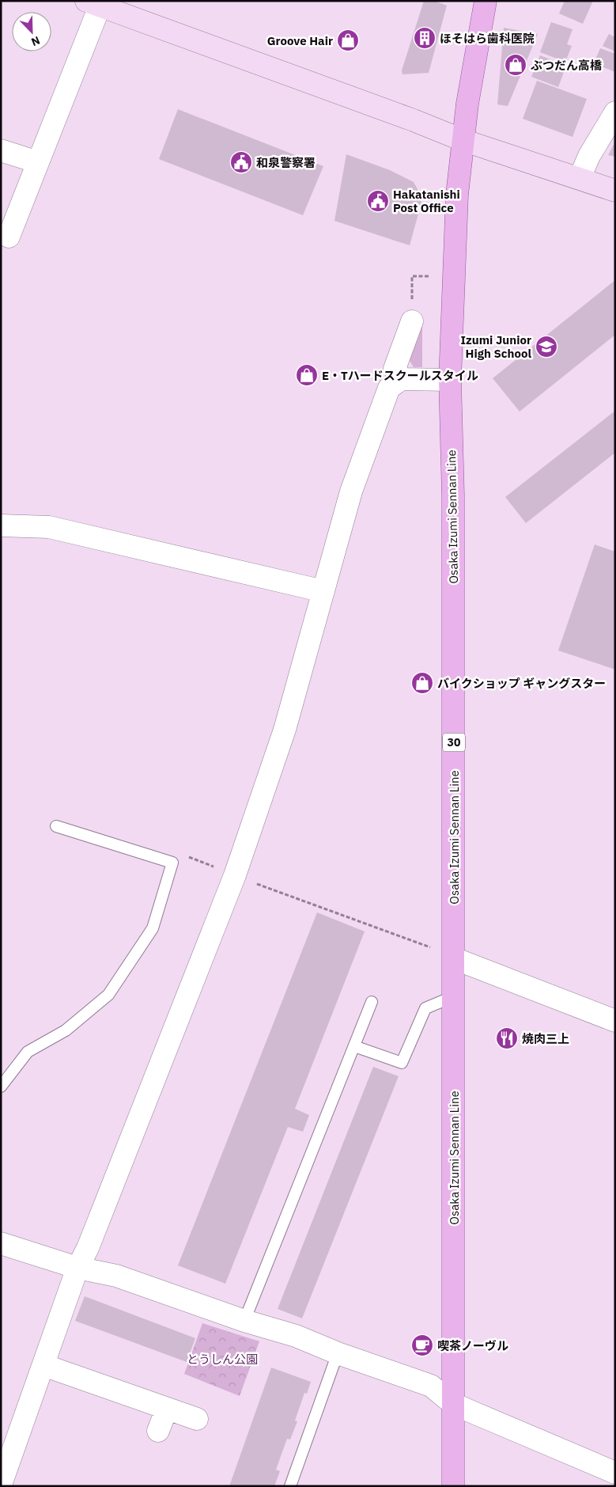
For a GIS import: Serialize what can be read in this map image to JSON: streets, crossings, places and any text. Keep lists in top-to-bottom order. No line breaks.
{"streets":{"main road":["Osaka Izumi Sennan Line","30"]},"parks":["とうしん公園"],"places":{"building":["ほそはら歯科医院"],"shop":["Groove Hair","ぶつだん高橋","E・Tハードスクールスタイル","バイクショップ ギャングスター"],"public building":["和泉警察署","Hakatanishi Post Office"],"school or university":["Izumi Junior High School"],"restaurant":["焼肉三上"],"cafe":["喫茶ノーヴル"]},"north":"bottom right"}
